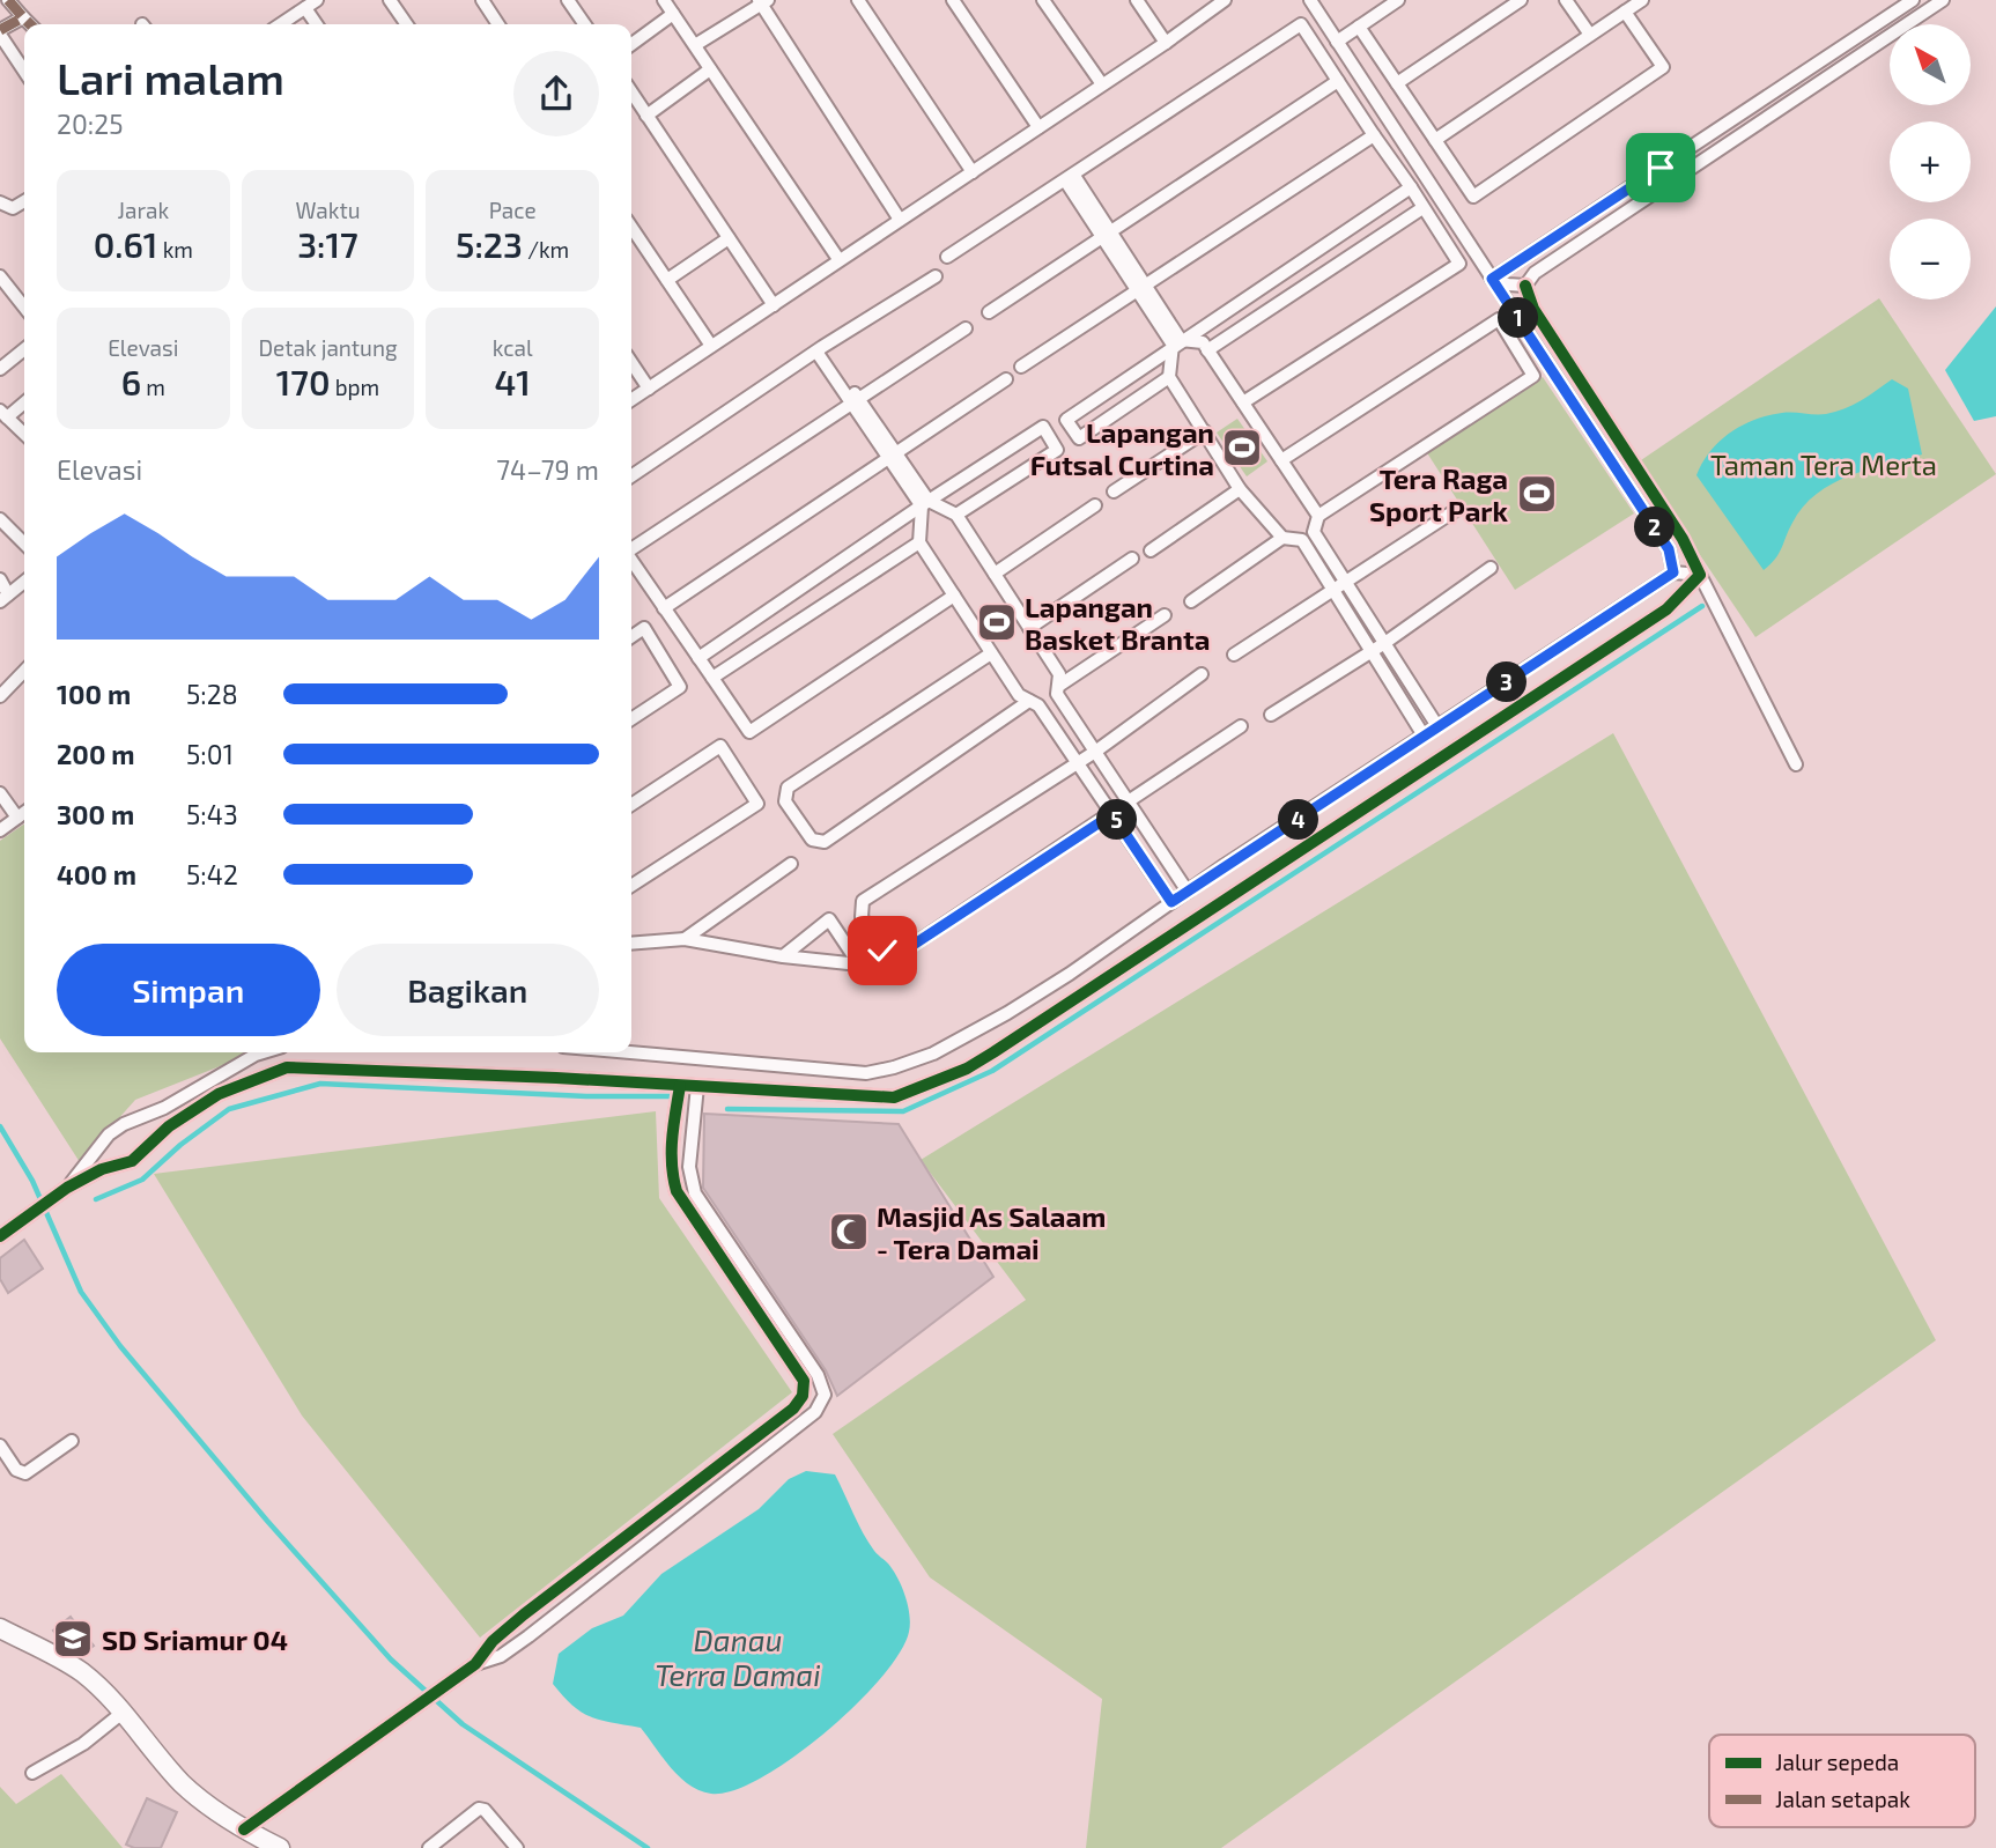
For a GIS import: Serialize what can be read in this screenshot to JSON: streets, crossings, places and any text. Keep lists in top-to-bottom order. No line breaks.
{"water":["Danau Terra Damai"],"parks":["Taman Tera Merta"],"places":{"sports":["Lapangan Futsal Curtina","Tera Raga Sport Park","Lapangan Basket Branta"],"mosque":["Masjid As Salaam - Tera Damai"],"school or university":["SD Sriamur 04"]},"legend":["Jalur sepeda","Jalan setapak"],"north":"top left","page":{"map_buttons":["+","−"],"heading":["Lari malam","20:25"],"stats":[["Jarak","0.61 km"],["Waktu","3:17"],["Pace","5:23 /km"],["Elevasi","6 m"],["Detak jantung","170 bpm"],["kcal","41"]],"pins":["1","2","3","4","5"],"chart":["Elevasi","74–79 m"],"list":[{"name":"100 m","note":"5:28"},{"name":"200 m","note":"5:01"},{"name":"300 m","note":"5:43"},{"name":"400 m","note":"5:42"}],"buttons":["Simpan","Bagikan"]}}
